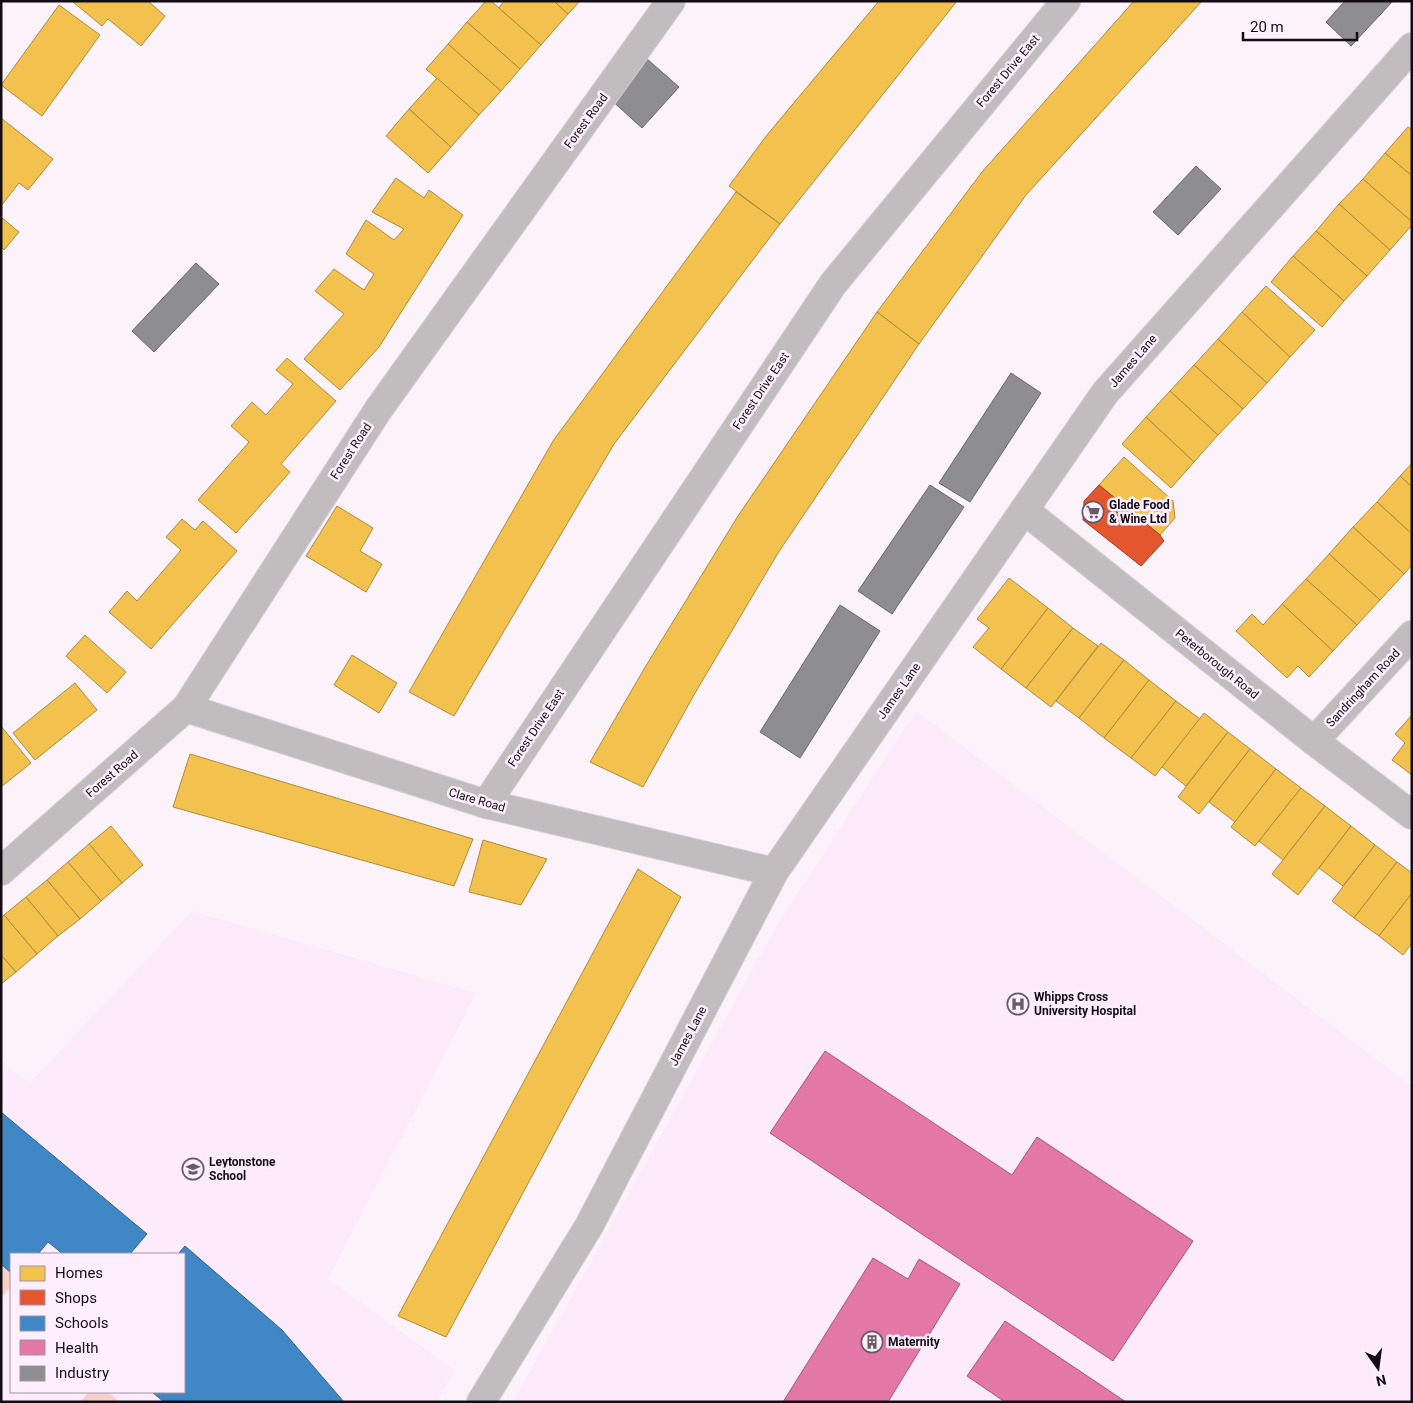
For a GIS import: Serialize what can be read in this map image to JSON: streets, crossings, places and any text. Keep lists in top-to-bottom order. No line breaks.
{"streets":{"street":["Forest Drive East","Forest Road","James Lane","Peterborough Road","Sandringham Road","Clare Road"]},"crossings":[["Forest Drive East","Clare Road"],["Forest Road","Clare Road"],["James Lane","Peterborough Road"],["James Lane","Clare Road"],["Peterborough Road","Sandringham Road"]],"places":{"supermarket":["Glade Food & Wine Ltd"],"hospital":["Whipps Cross University Hospital"],"school or university":["Leytonstone School"],"building":["Maternity"]},"legend":["Homes","Shops","Schools","Health","Industry"],"scale_bar":"20 m","north":"bottom"}
